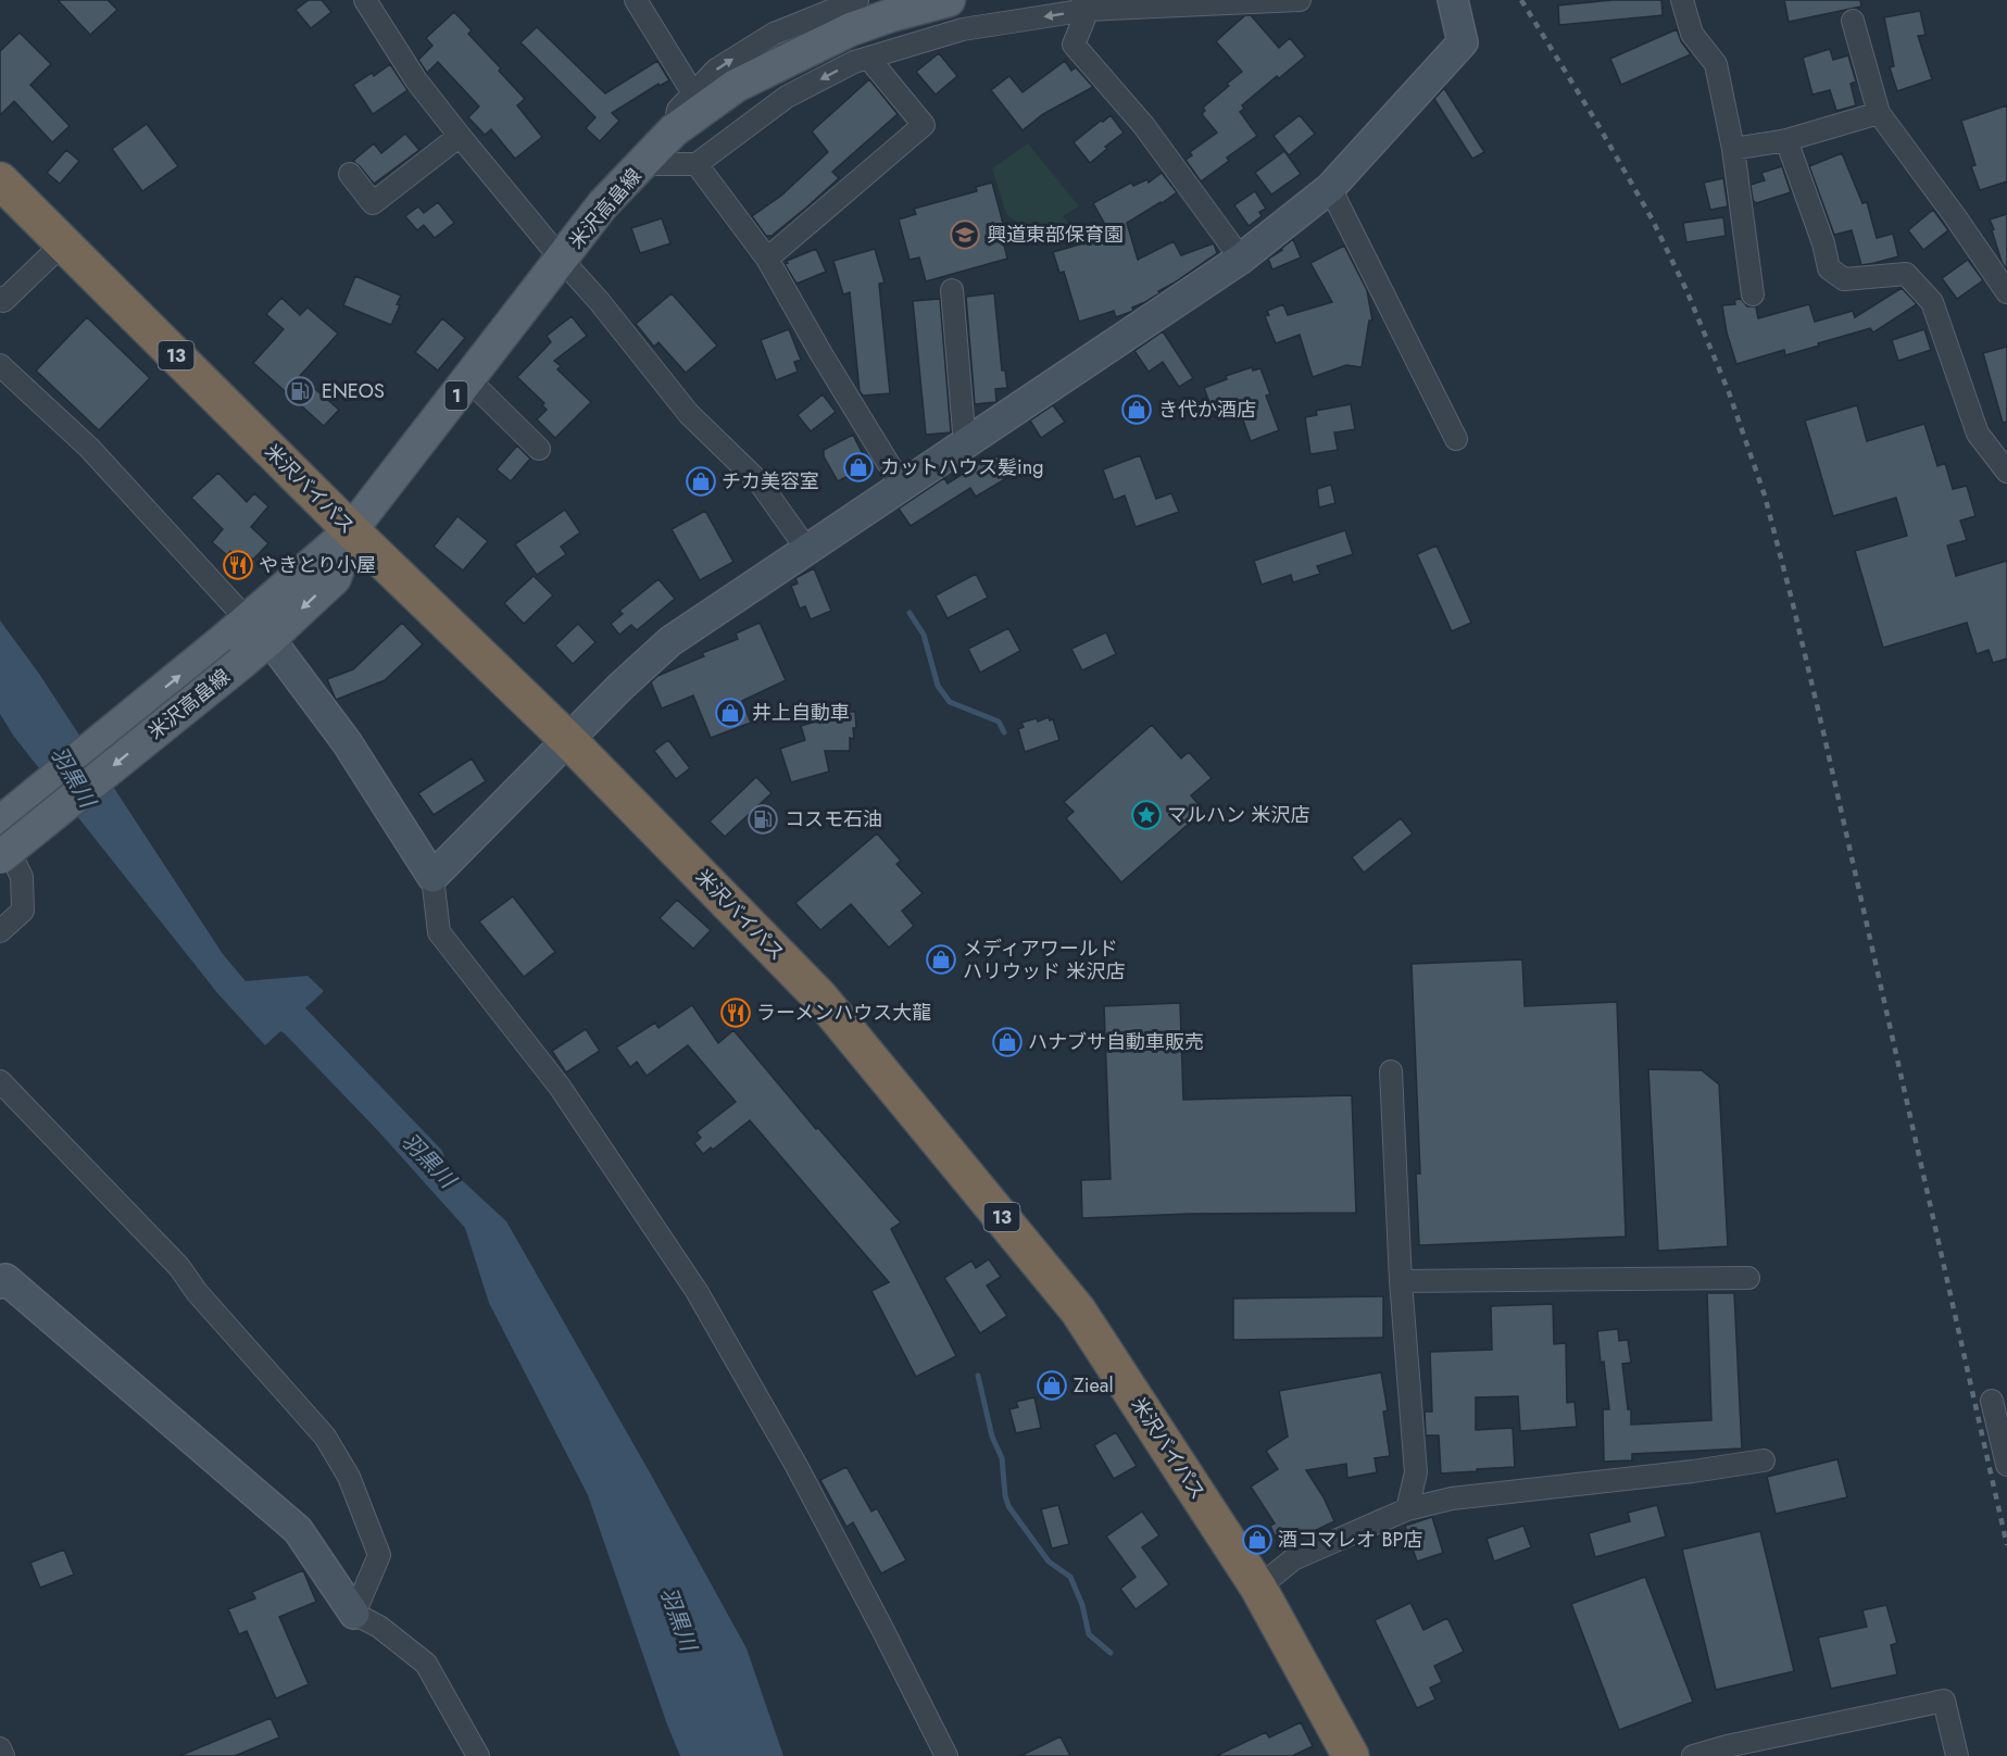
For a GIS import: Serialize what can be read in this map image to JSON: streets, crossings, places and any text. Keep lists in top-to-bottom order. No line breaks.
{"streets":{"highway":["13","米沢バイパス"],"main road":["米沢高畠線","1"]},"crossings":[["米沢高畠線","米沢バイパス"]],"water":["羽黒川"],"places":{"school or university":["興道東部保育園"],"fuel station":["ENEOS","コスモ石油"],"shop":["き代か酒店","カットハウス髪ing","チカ美容室","井上自動車","メディアワールド ハリウッド 米沢店","ハナブサ自動車販売","Zieal","酒コマレオ BP店"],"restaurant":["やきとり小屋","ラーメンハウス大龍"],"place":["マルハン 米沢店"]}}
